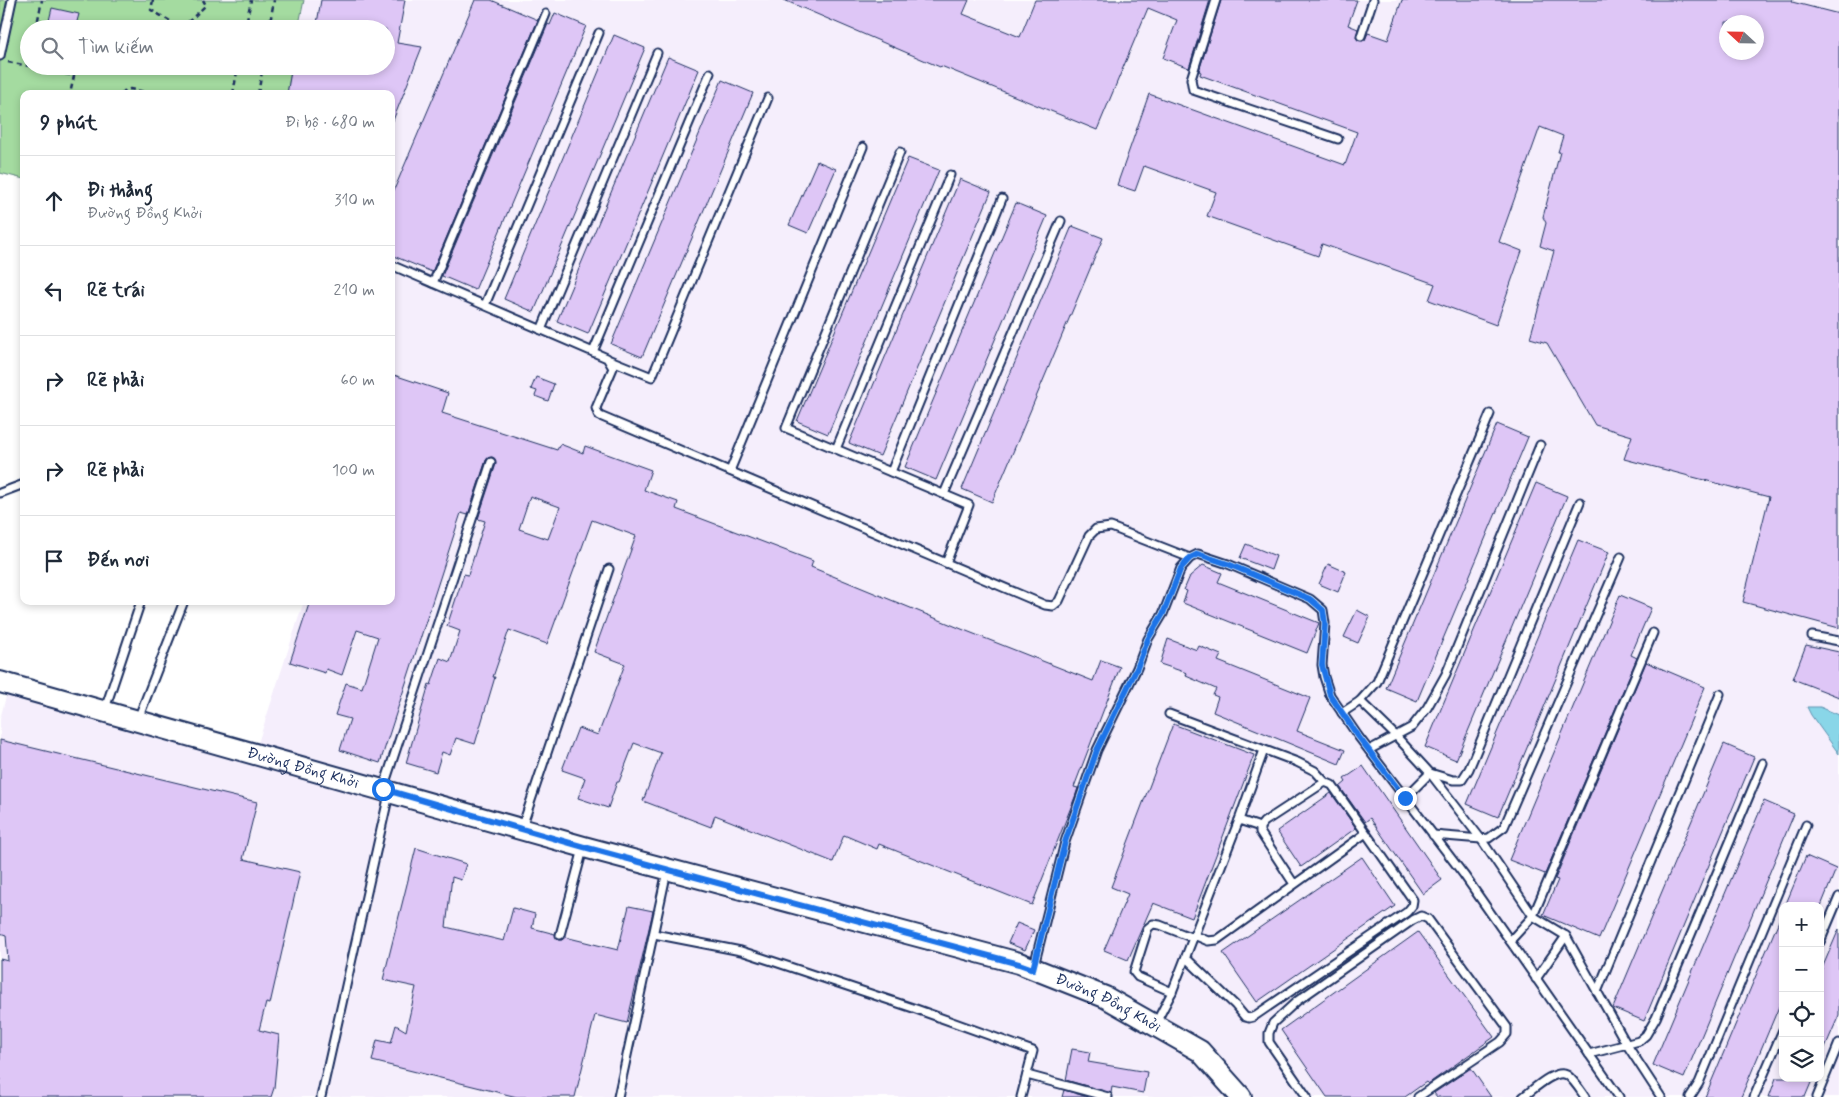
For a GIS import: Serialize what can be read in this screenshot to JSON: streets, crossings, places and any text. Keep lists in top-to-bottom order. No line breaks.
{"streets":{"main road":["Đường Đồng Khởi"]},"north":"left","page":{"search":"Tìm kiếm","heading":["9 phút","Đi bộ · 680 m"],"list":[["Đi thẳng","Đường Đồng Khởi","310 m"],["Rẽ trái","210 m"],["Rẽ phải","60 m"],["Rẽ phải","100 m"],"Đến nơi"],"map_buttons":["+","−"]}}
